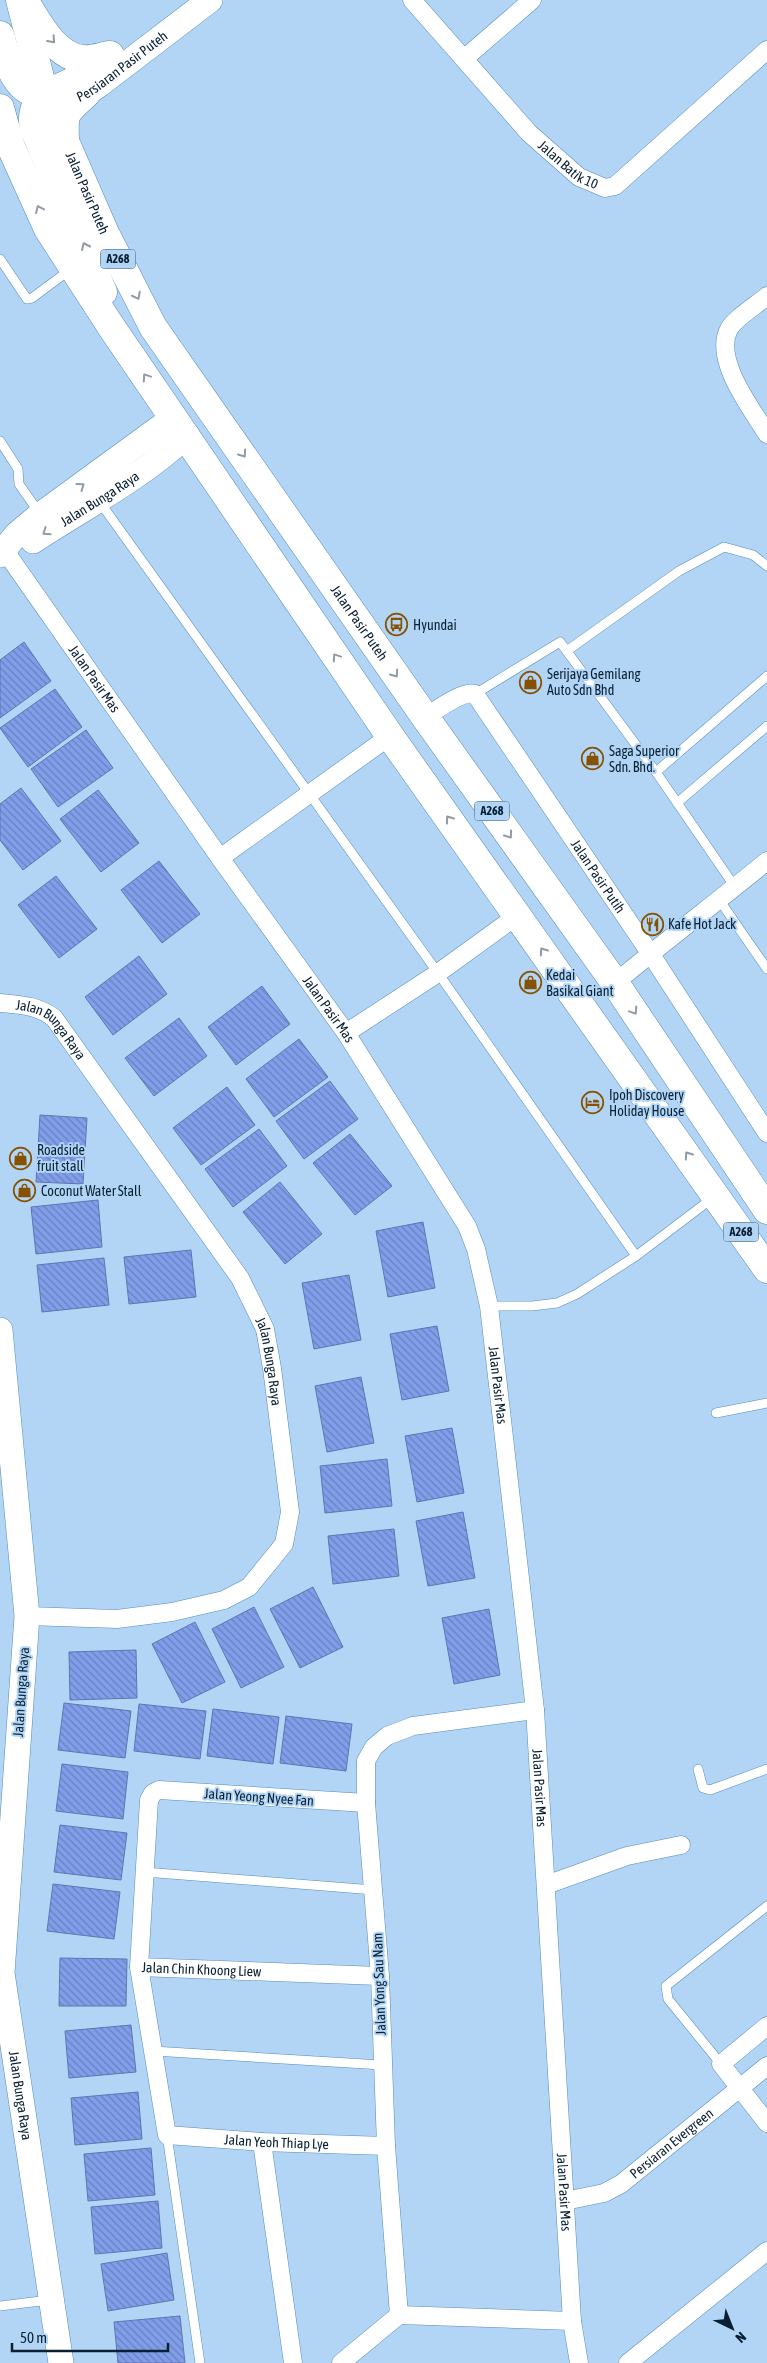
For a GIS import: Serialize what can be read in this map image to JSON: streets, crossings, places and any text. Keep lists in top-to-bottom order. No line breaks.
{"streets":{"main road":["Persiaran Pasir Puteh","Jalan Pasir Puteh","A268","Jalan Bunga Raya"],"street":["Jalan Batik 10","Jalan Pasir Mas","Jalan Pasir Putih","Jalan Yeong Nyee Fan","Jalan Chin Khoong Liew","Jalan Yong Sau Nam","Jalan Yeoh Thiap Lye","Persiaran Evergreen"]},"crossings":[["Persiaran Pasir Puteh","Jalan Pasir Puteh"],["A268","Jalan Bunga Raya"],["Jalan Bunga Raya","Jalan Pasir Mas"],["Jalan Pasir Mas","Jalan Yong Sau Nam"],["Jalan Pasir Mas","Persiaran Evergreen"],["Jalan Yeong Nyee Fan","Jalan Chin Khoong Liew"],["Jalan Yeong Nyee Fan","Jalan Yong Sau Nam"],["Jalan Chin Khoong Liew","Jalan Yong Sau Nam"],["Jalan Yong Sau Nam","Jalan Yeoh Thiap Lye"]],"places":{"bus stop":["Hyundai"],"shop":["Serijaya Gemilang Auto Sdn Bhd","Saga Superior Sdn. Bhd.","Kedai Basikal Giant","Roadside fruit stall","Coconut Water Stall"],"restaurant":["Kafe Hot Jack"],"hotel":["Ipoh Discovery Holiday House"]},"scale_bar":"50 m","north":"bottom right"}
